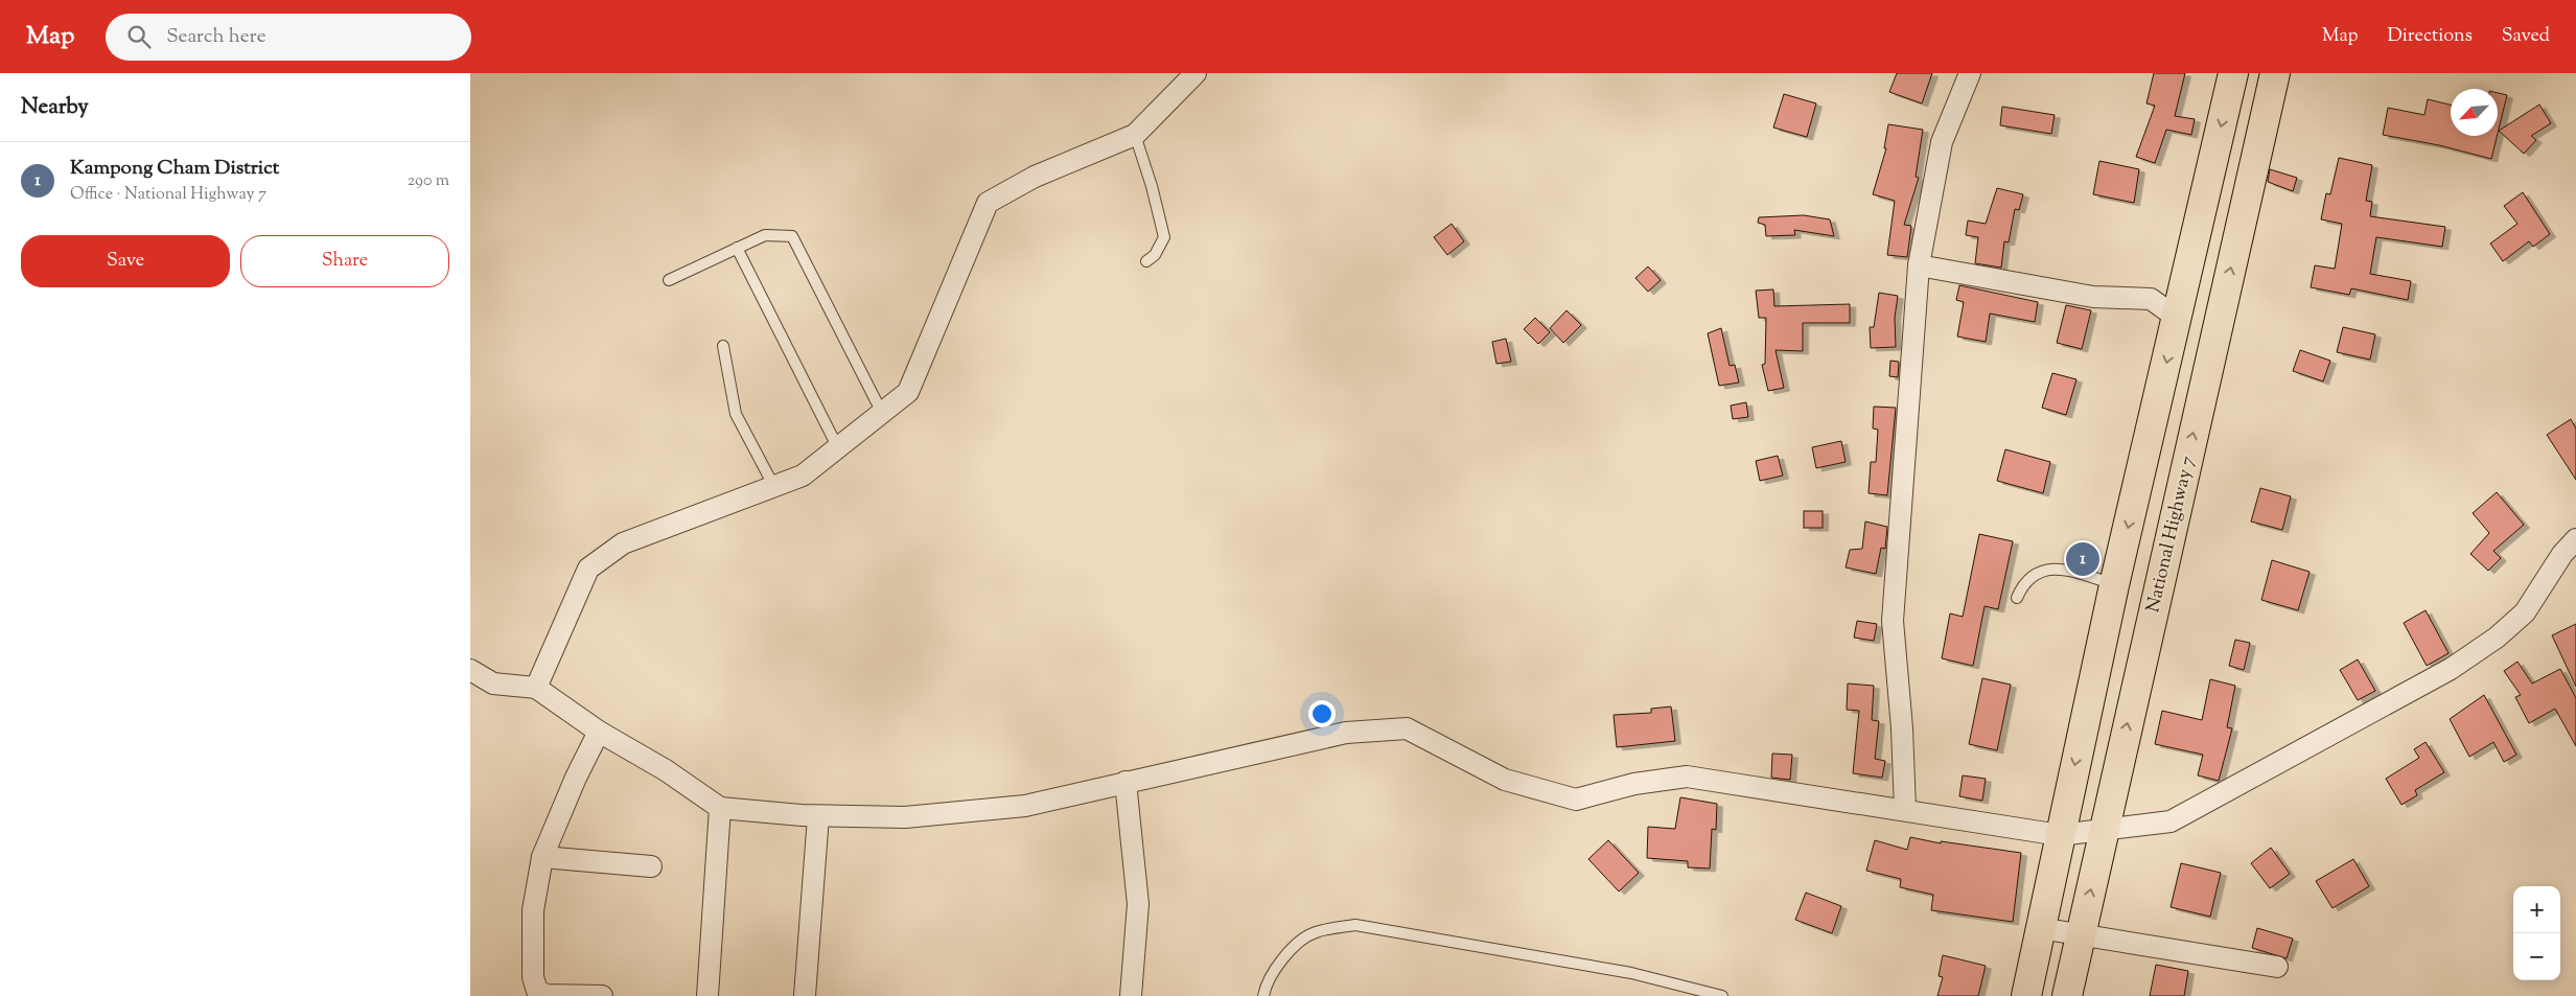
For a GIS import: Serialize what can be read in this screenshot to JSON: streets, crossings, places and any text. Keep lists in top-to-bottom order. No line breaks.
{"streets":{"highway":["National Highway 7"]},"north":"bottom left","page":{"header":"Map","search":"Search here","nav":["Map","Directions","Saved"],"heading":"Nearby","list":[{"mark":"1","name":"Kampong Cham District","note":"Office · National Highway 7","value":"290 m"}],"buttons":["Save","Share"],"pins":"1","map_buttons":["+","−"]}}
